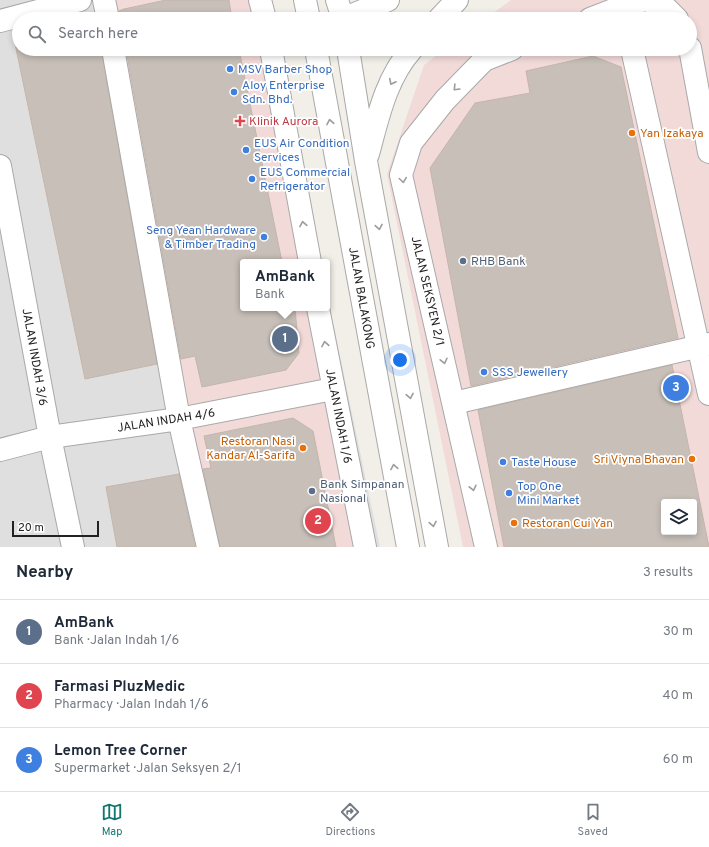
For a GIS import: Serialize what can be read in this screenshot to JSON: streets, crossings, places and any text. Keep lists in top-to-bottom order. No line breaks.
{"streets":{"street":["JALAN SEKSYEN 2/1","JALAN BALAKONG","JALAN INDAH 3/6","JALAN INDAH 1/6","JALAN INDAH 4/6"]},"crossings":[["JALAN INDAH 3/6","JALAN INDAH 4/6"],["JALAN INDAH 1/6","JALAN INDAH 4/6"]],"places":{"other":["MSV Barber Shop","Aloy Enterprise Sdn. Bhd.","Yan Izakaya","EUS Air Condition Services","EUS Commercial Refrigerator","Seng Yean Hardware & Timber Trading","RHB Bank","SSS Jewellery","Restoran Nasi Kandar Al-Sarifa","Sri Viyna Bhavan","Taste House","Bank Simpanan Nasional","Top One Mini Market","Restoran Cui Yan"],"health":["Klinik Aurora"]},"scale_bar":"20 m","page":{"search":"Search here","popup":["AmBank","Bank"],"pins":["1","3","2"],"scale":"20 m","heading":["Nearby","3 results"],"list":[{"mark":"1","name":"AmBank","note":"Bank · Jalan Indah 1/6","value":"30 m"},{"mark":"2","name":"Farmasi PluzMedic","note":"Pharmacy · Jalan Indah 1/6","value":"40 m"},{"mark":"3","name":"Lemon Tree Corner","note":"Supermarket · Jalan Seksyen 2/1","value":"60 m"}],"nav":["Map","Directions","Saved"]}}
